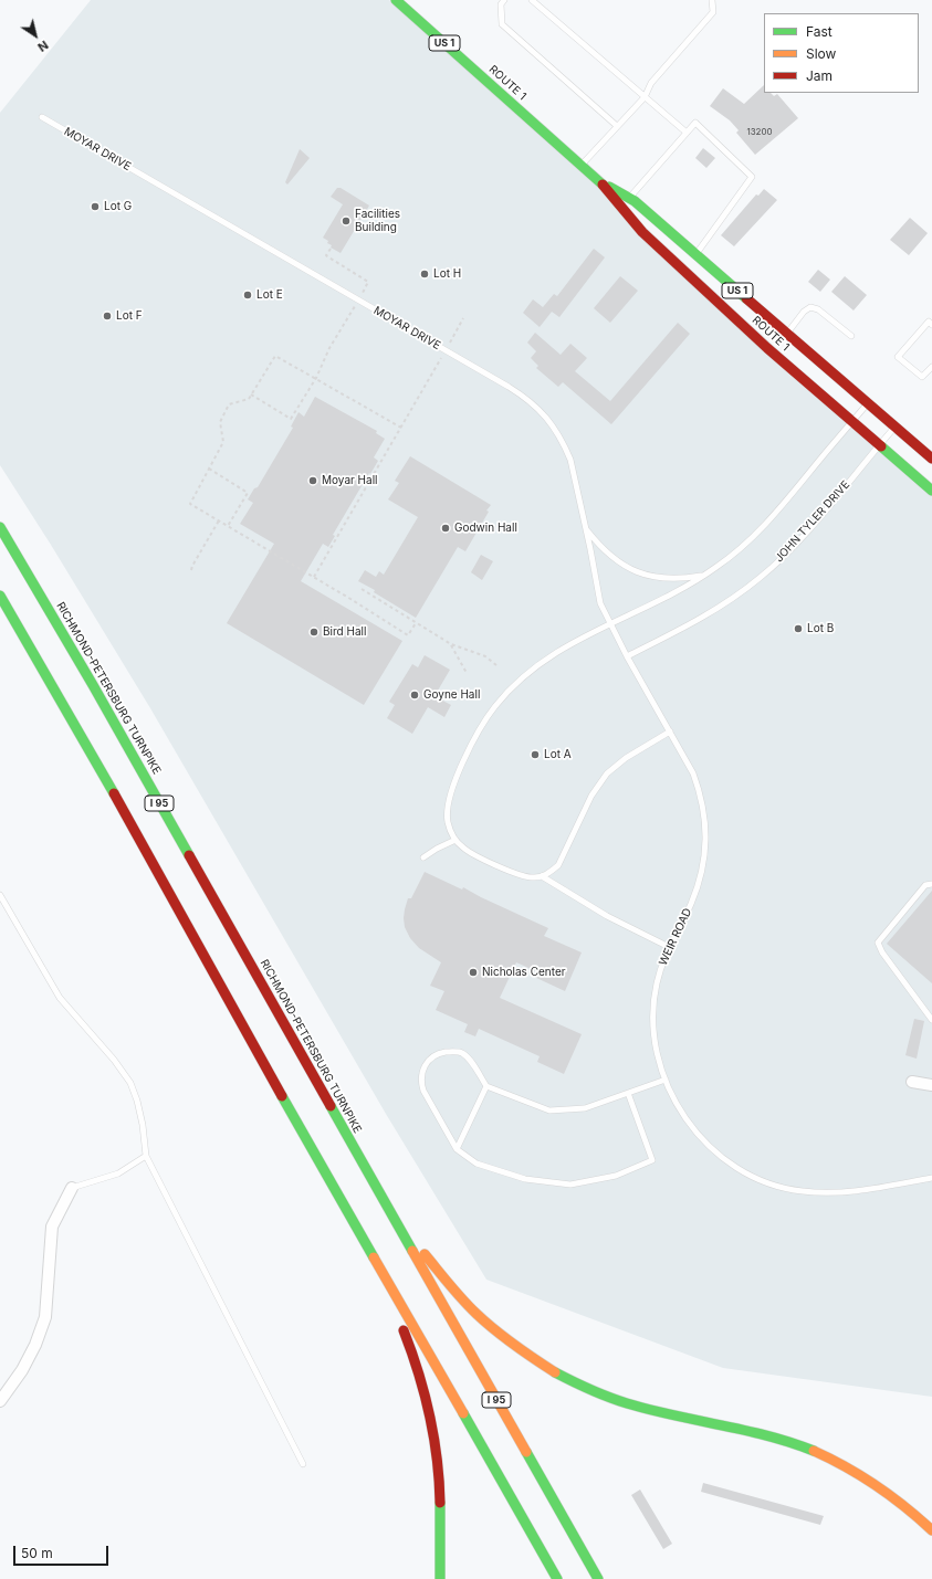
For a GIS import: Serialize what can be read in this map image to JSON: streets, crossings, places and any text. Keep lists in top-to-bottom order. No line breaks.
{"streets":{"main road":["US 1","ROUTE 1","RICHMOND-PETERSBURG TURNPIKE","I 95"],"lane":["MOYAR DRIVE","JOHN TYLER DRIVE","WEIR ROAD"]},"crossings":[["ROUTE 1","JOHN TYLER DRIVE"],["MOYAR DRIVE","JOHN TYLER DRIVE"],["MOYAR DRIVE","WEIR ROAD"],["JOHN TYLER DRIVE","WEIR ROAD"]],"places":["Lot G","Facilities Building","Lot H","Lot E","Lot F","Moyar Hall","Godwin Hall","Lot B","Bird Hall","Goyne Hall","Lot A","Nicholas Center"],"house_numbers":["13200"],"legend":["Fast","Slow","Jam"],"scale_bar":"50 m","north":"bottom right"}
